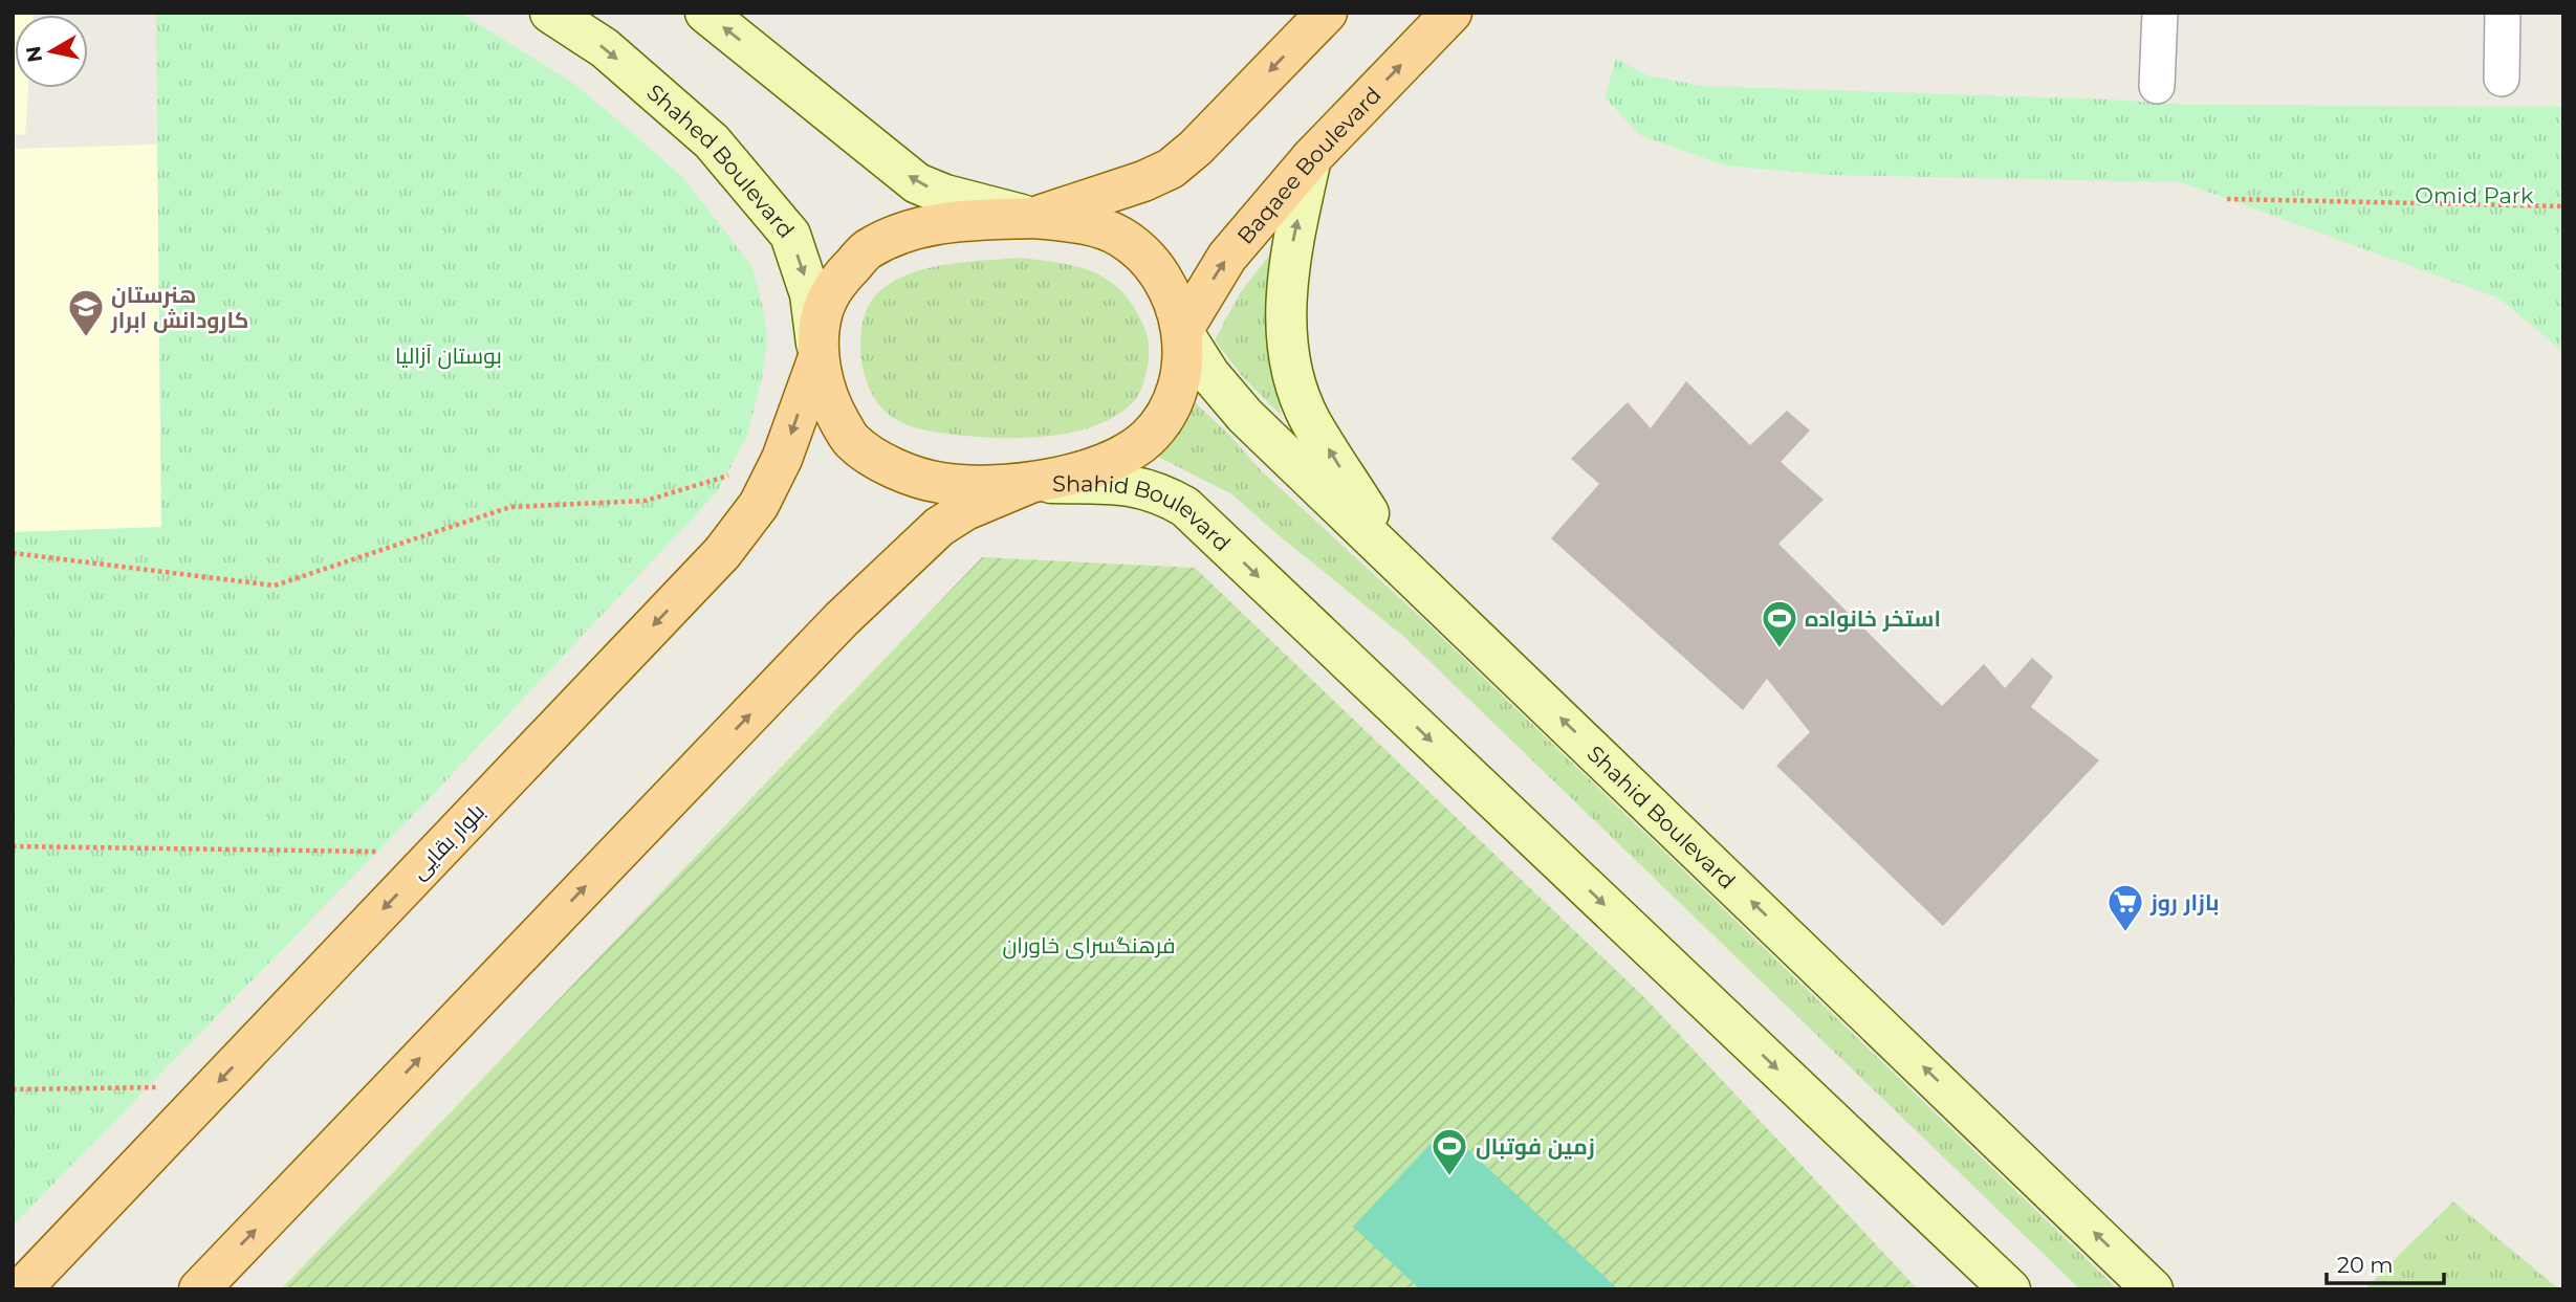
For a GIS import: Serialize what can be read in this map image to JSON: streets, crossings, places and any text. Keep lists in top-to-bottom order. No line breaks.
{"streets":{"main road":["Shahed Boulevard","Baqaee Boulevard","Shahid Boulevard","بلوار بقایی"]},"crossings":[["Shahed Boulevard","بلوار بقایی"],["Baqaee Boulevard","Shahid Boulevard"]],"parks":["Omid Park","بوستان آزالیا","فرهنگسرای خاوران"],"places":{"school or university":["هنرستان کارودانش ابرار"],"sports":["استخر خانواده","زمین فوتبال"],"supermarket":["بازار روز"]},"scale_bar":"20 m","north":"left"}
